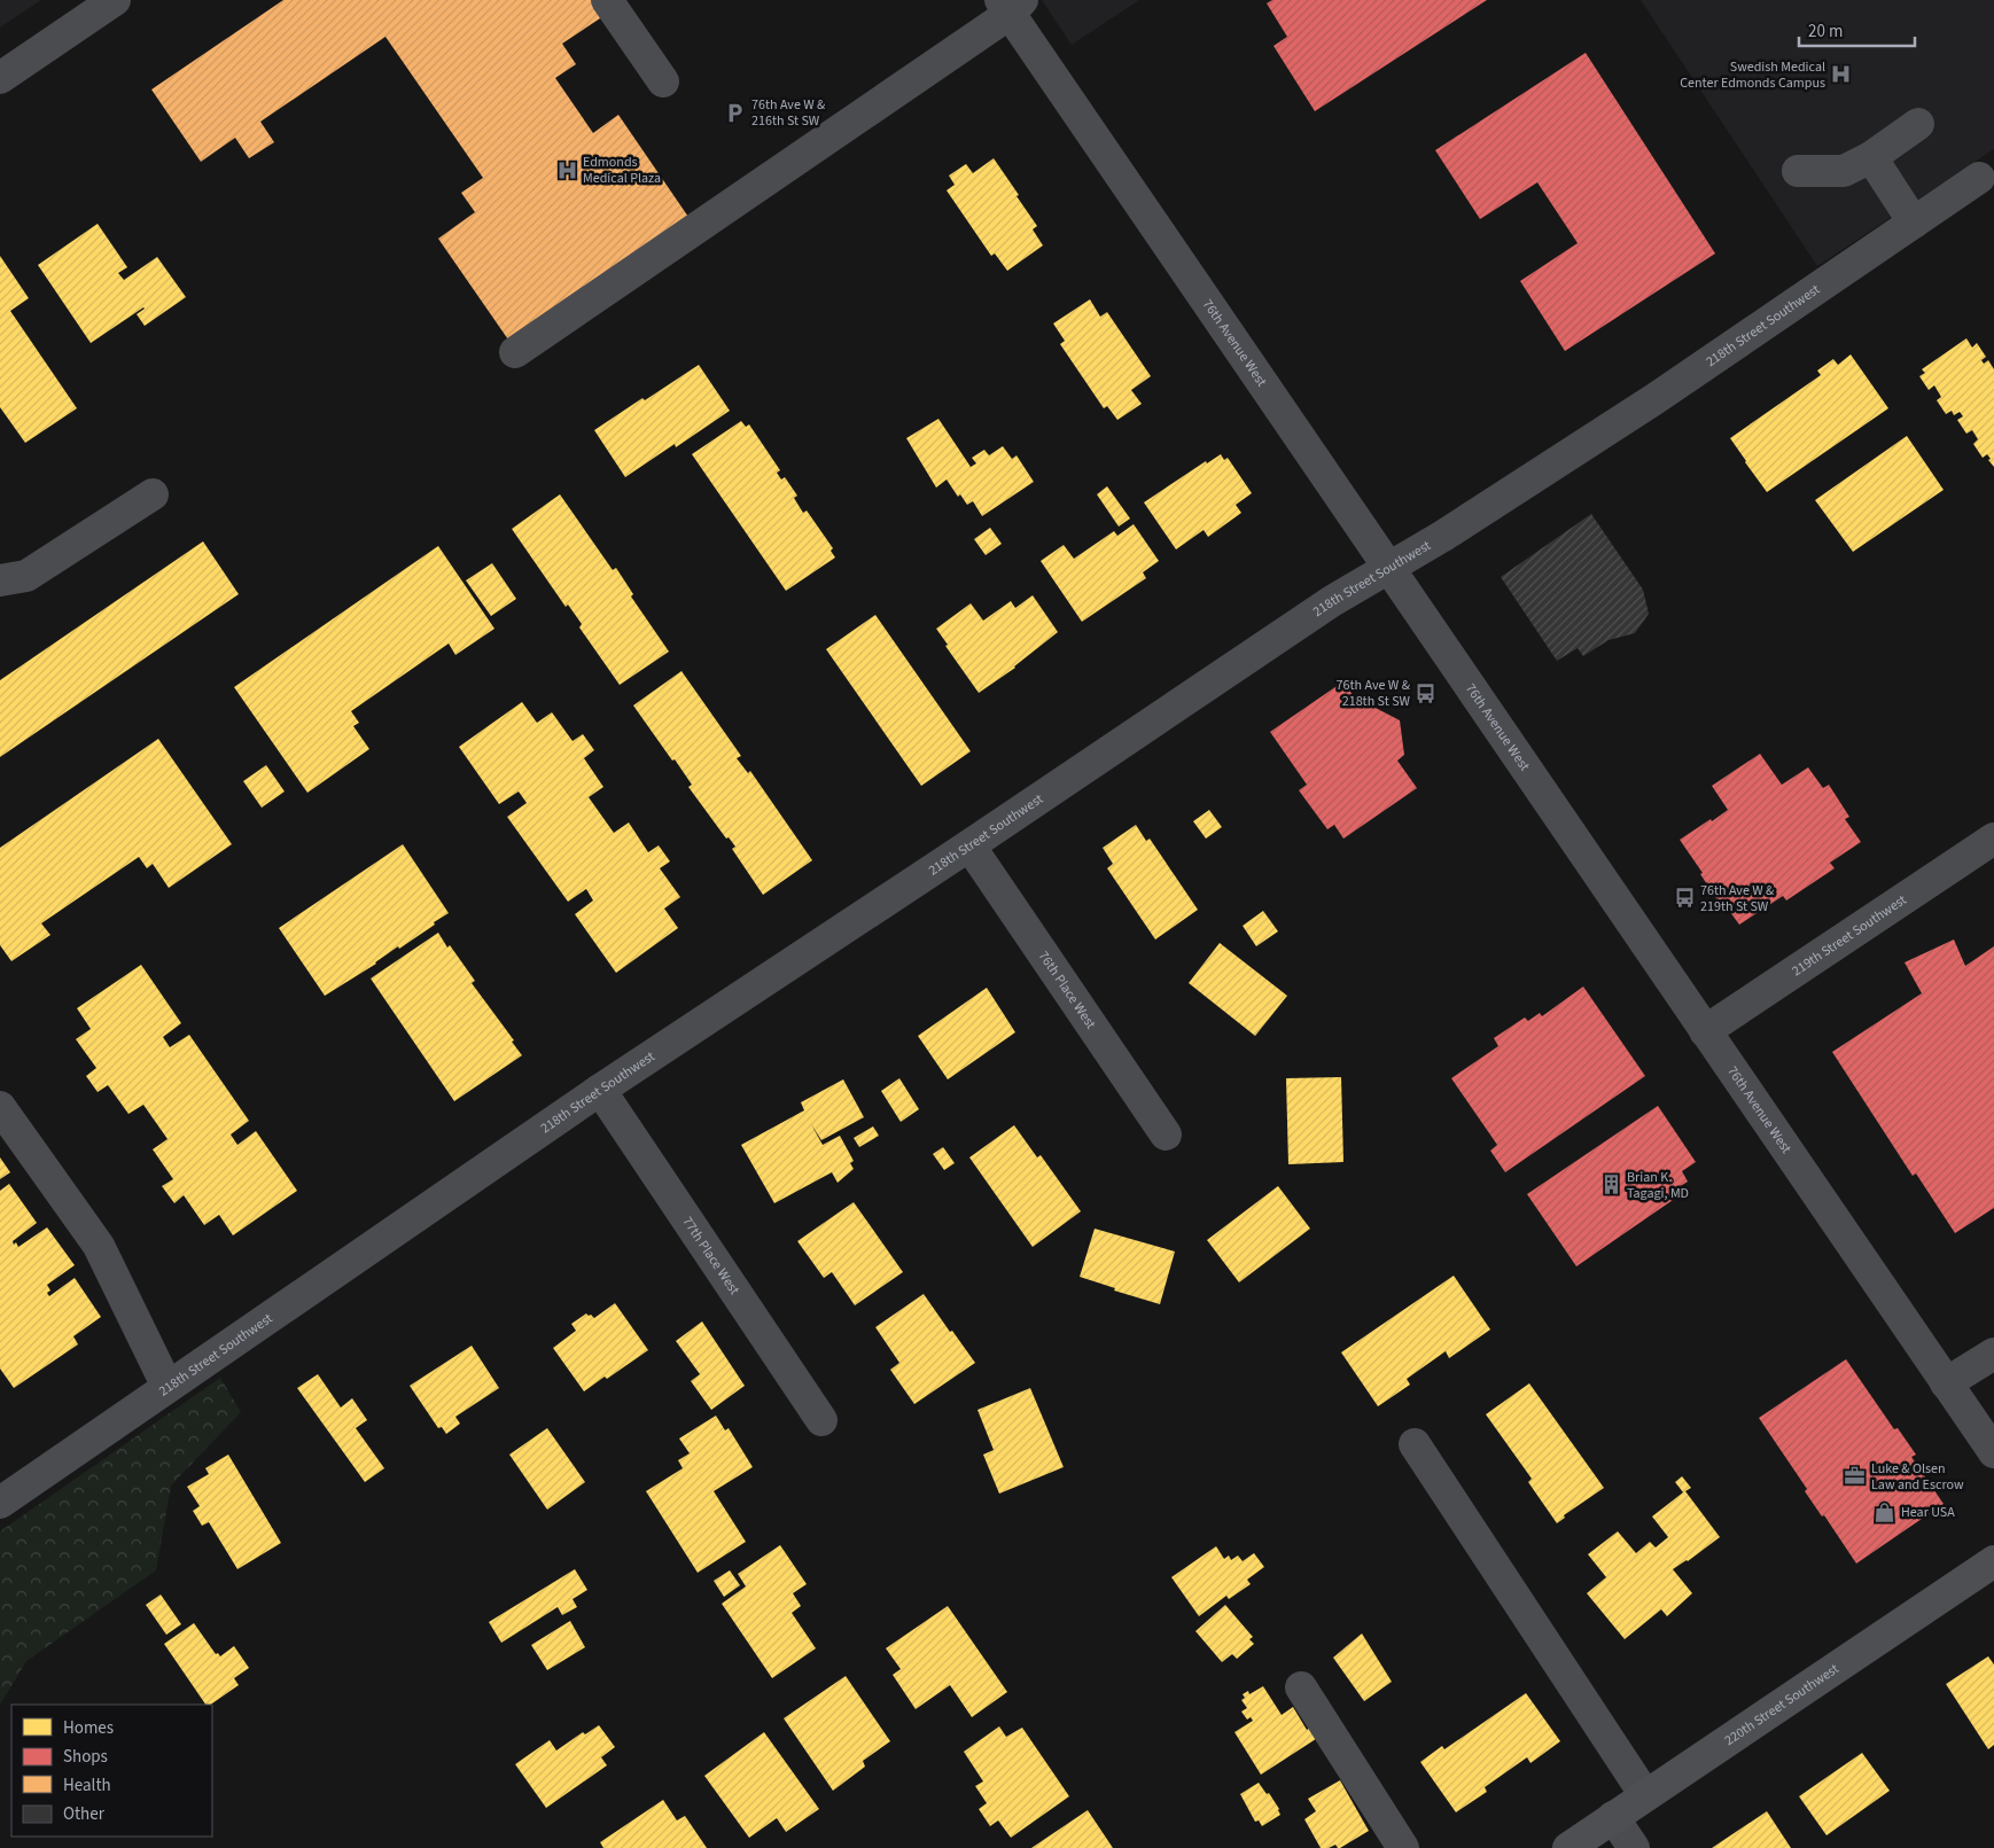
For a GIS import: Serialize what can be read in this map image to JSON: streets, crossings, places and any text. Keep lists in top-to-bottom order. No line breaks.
{"streets":{"main road":["220th Street Southwest"],"street":["218th Street Southwest","76th Avenue West","219th Street Southwest","76th Place West","77th Place West"]},"crossings":[["218th Street Southwest","76th Avenue West"],["218th Street Southwest","76th Place West"],["218th Street Southwest","77th Place West"],["76th Avenue West","219th Street Southwest"]],"places":{"hospital":["Swedish Medical Center Edmonds Campus","Edmonds Medical Plaza"],"parking":["76th Ave W & 216th St SW"],"bus stop":["76th Ave W & 218th St SW","76th Ave W & 219th St SW"],"building":["Brian K. Tagagi, MD"],"office":["Luke & Olsen Law and Escrow"],"shop":["Hear USA"]},"legend":["Homes","Shops","Health","Other"],"scale_bar":"20 m"}
